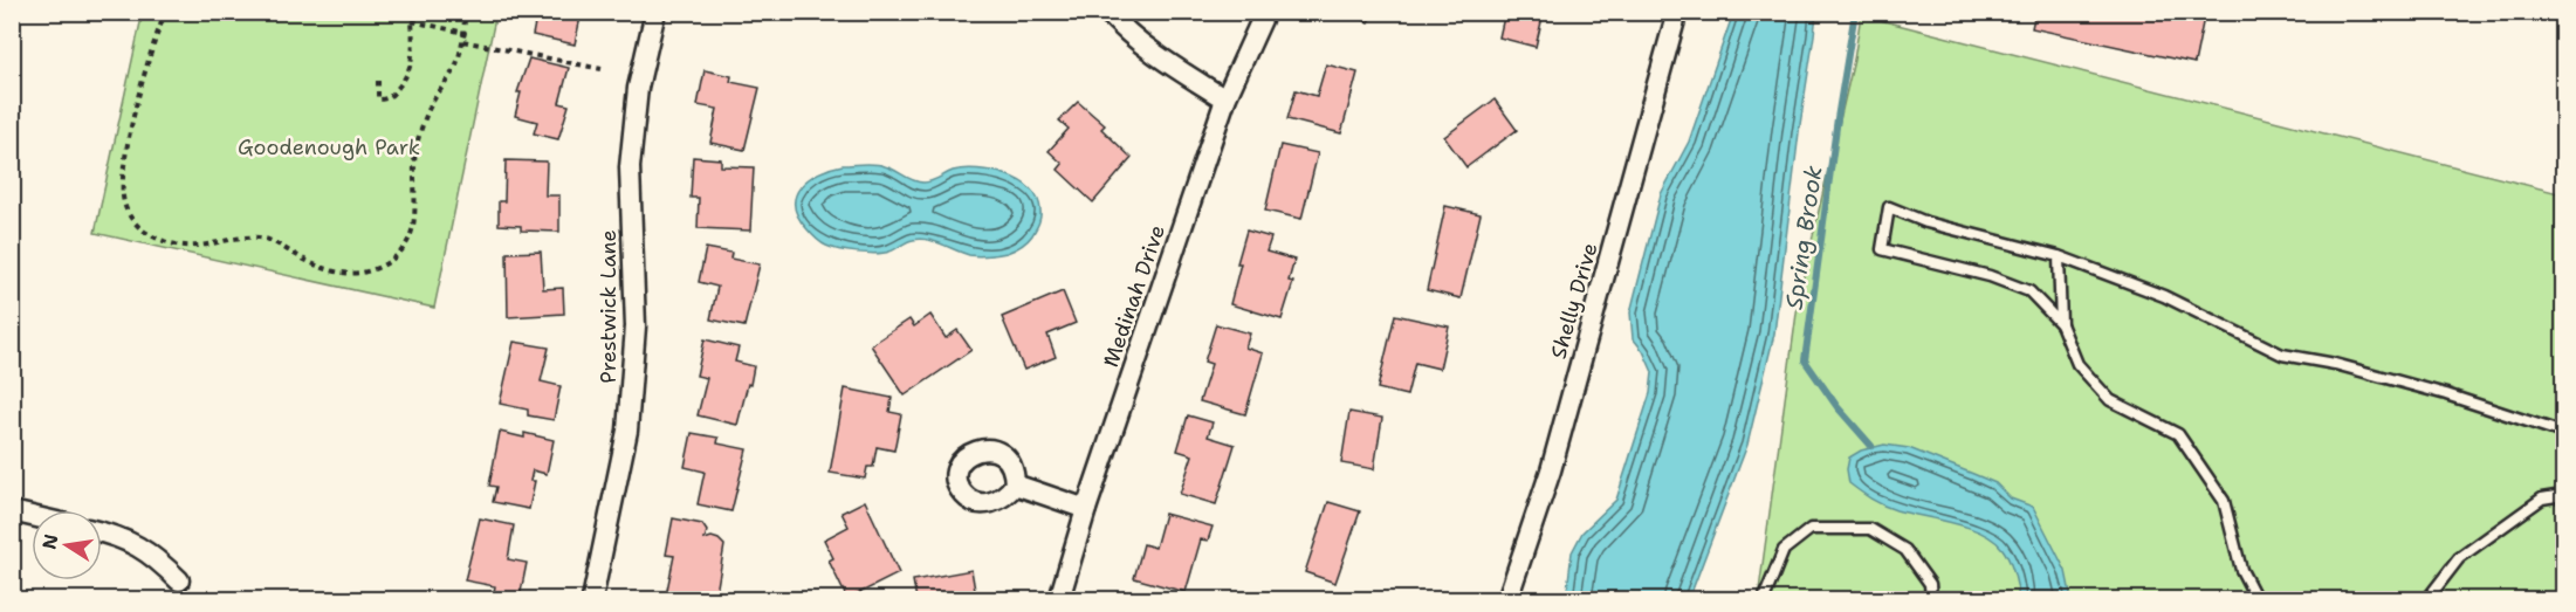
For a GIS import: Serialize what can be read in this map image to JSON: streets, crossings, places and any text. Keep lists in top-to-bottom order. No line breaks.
{"streets":{"street":["Medinah Drive","Shelly Drive","Prestwick Lane"]},"water":["Spring Brook"],"parks":["Goodenough Park"],"north":"left"}
